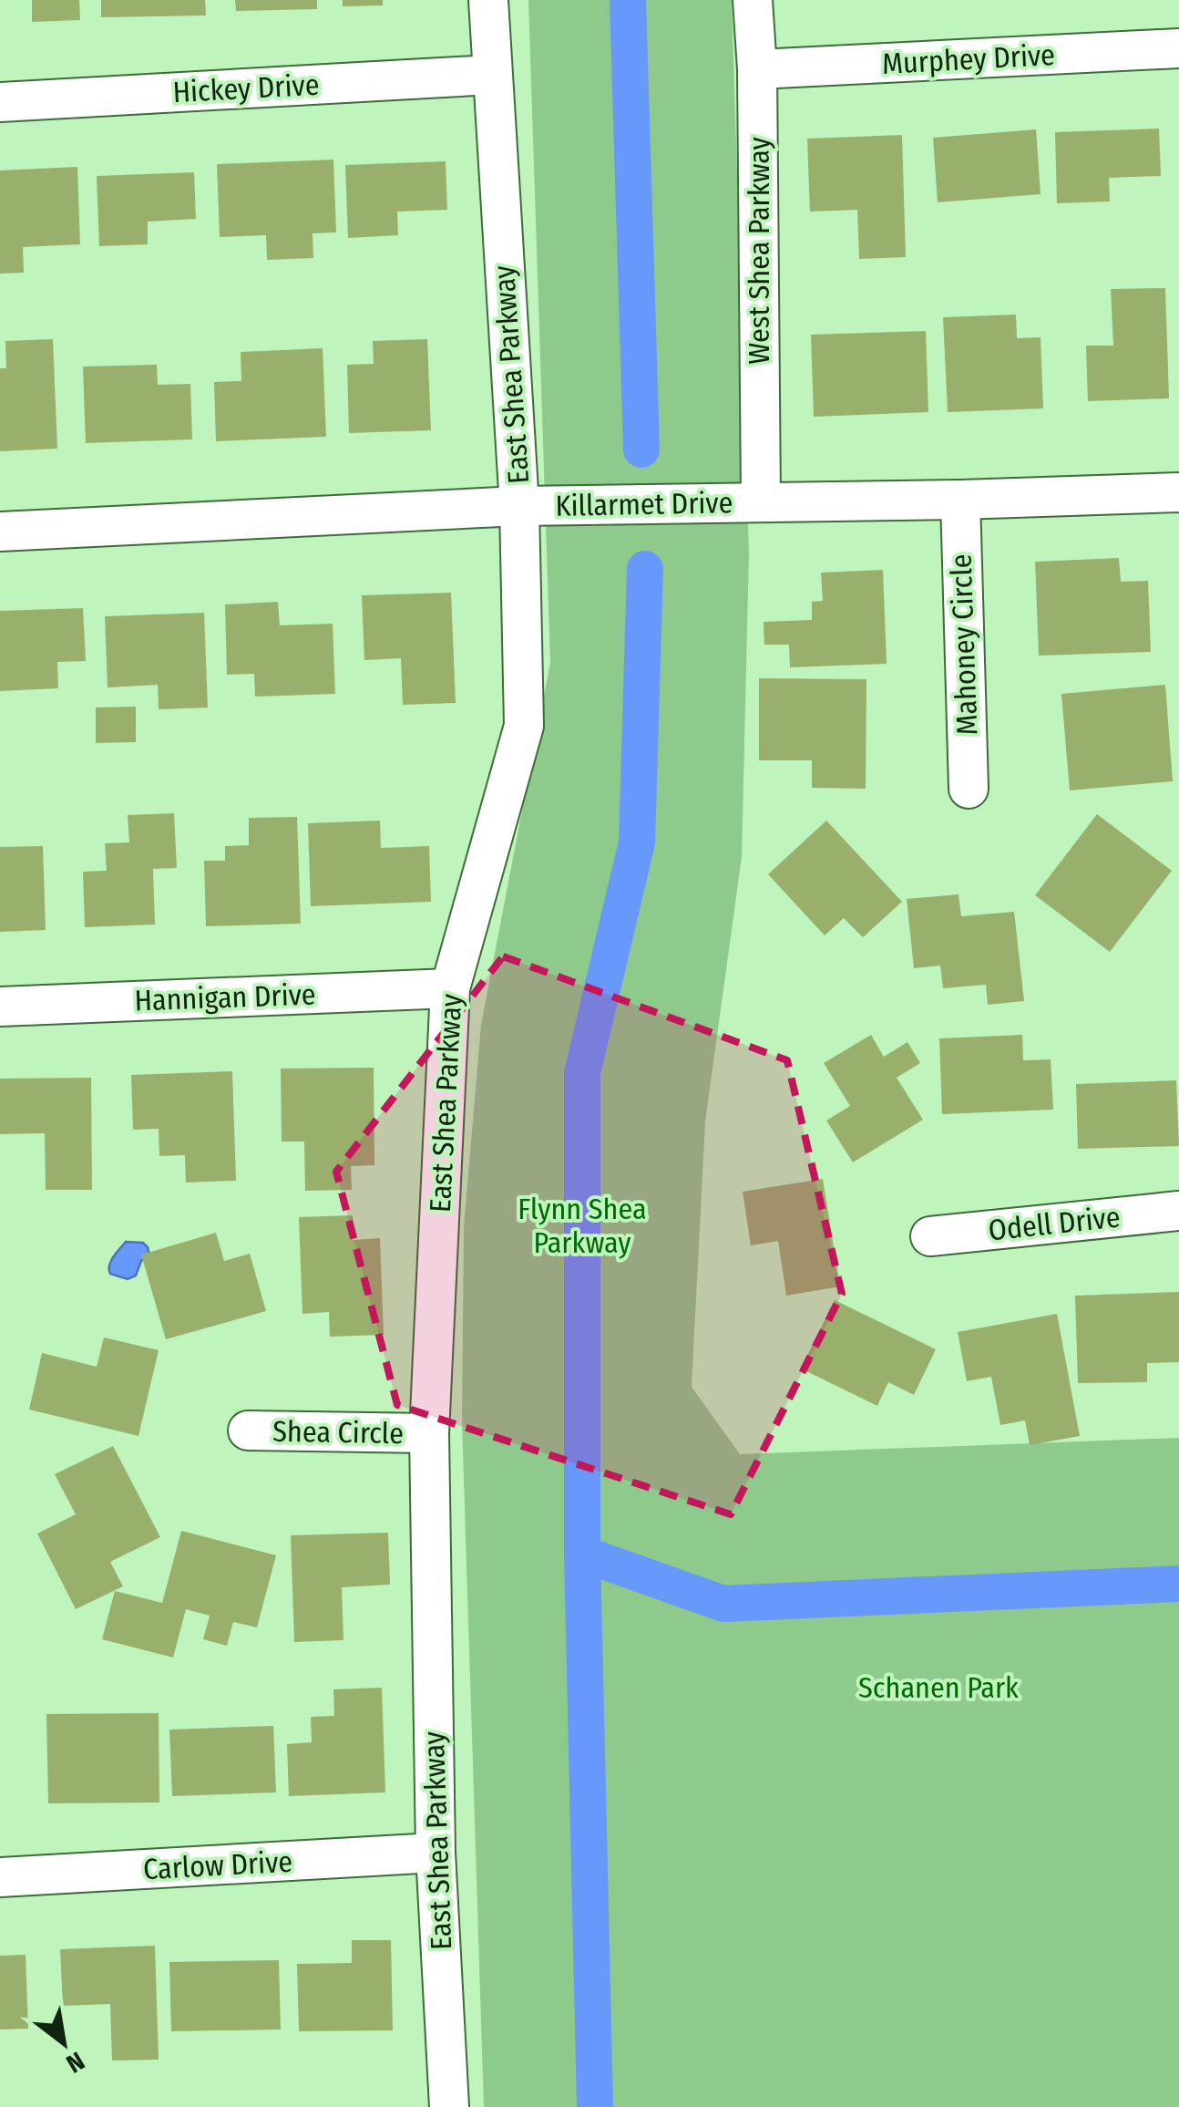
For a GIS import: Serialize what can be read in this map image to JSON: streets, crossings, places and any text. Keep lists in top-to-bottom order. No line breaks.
{"streets":{"street":["Murphey Drive","Hickey Drive","West Shea Parkway","East Shea Parkway","Killarmet Drive","Mahoney Circle","Hannigan Drive","Odell Drive","Shea Circle","Carlow Drive"]},"crossings":[["Murphey Drive","West Shea Parkway"],["Hickey Drive","East Shea Parkway"],["West Shea Parkway","Killarmet Drive"],["East Shea Parkway","Killarmet Drive"],["East Shea Parkway","Hannigan Drive"],["East Shea Parkway","Shea Circle"],["East Shea Parkway","Carlow Drive"],["Killarmet Drive","Mahoney Circle"]],"parks":["Flynn Shea Parkway","Schanen Park"],"north":"bottom right"}
